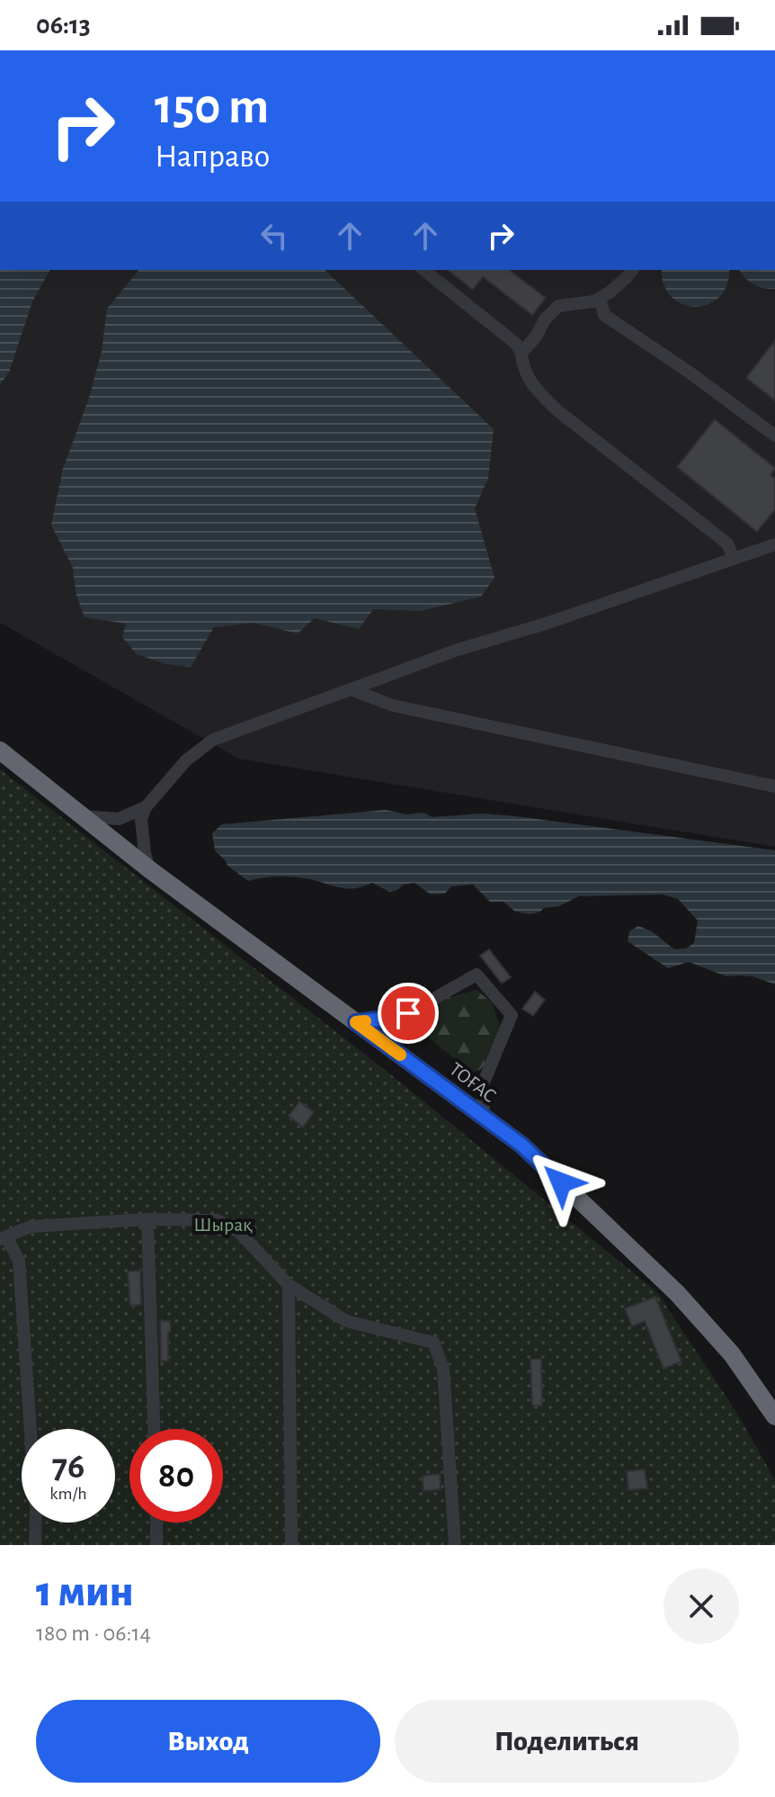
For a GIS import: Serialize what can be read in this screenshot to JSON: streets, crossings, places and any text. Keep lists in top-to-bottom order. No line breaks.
{"streets":{"highway":["ТОҒАС"]},"parks":["Шырақ"],"page":{"status":"06:13","turn":["150 m","Направо"],"speed":"76 km/h","limit":"80","heading":["1 мин","180 m · 06:14"],"buttons":["Выход","Поделиться"]}}
